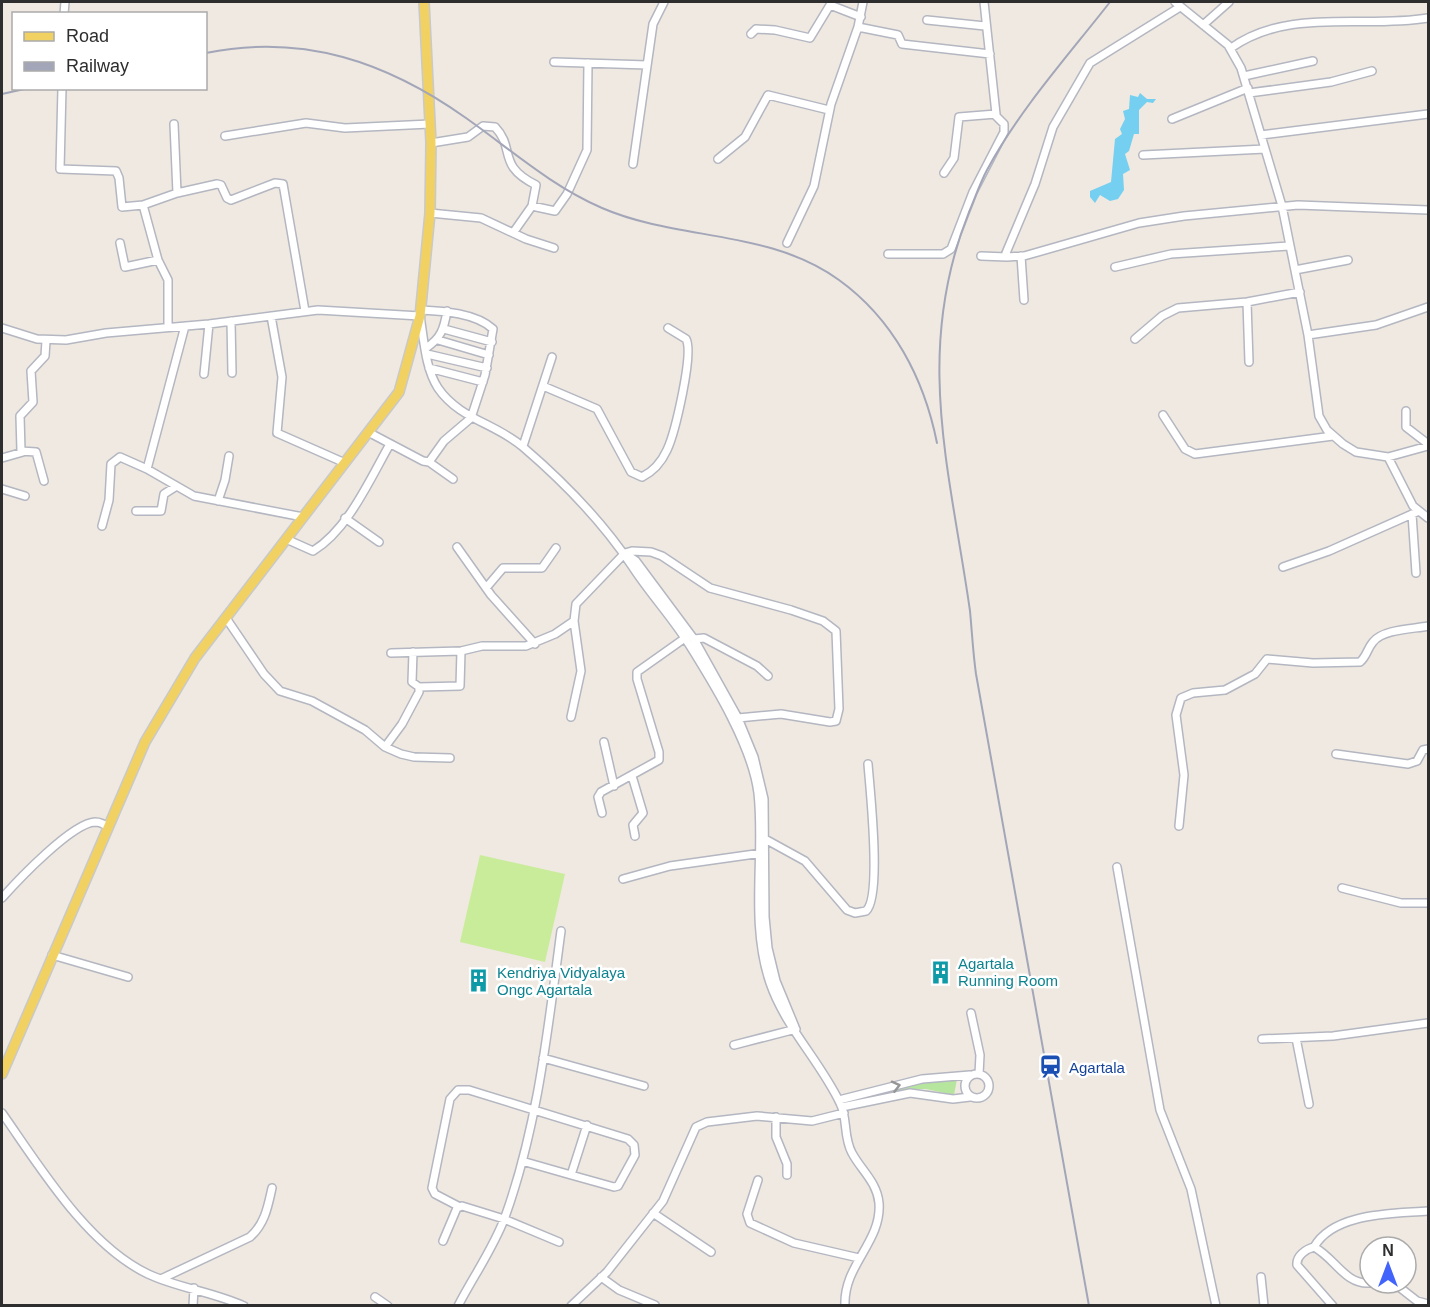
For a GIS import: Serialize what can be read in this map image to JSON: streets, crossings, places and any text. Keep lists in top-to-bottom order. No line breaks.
{"places":{"building":["Agartala Running Room","Kendriya Vidyalaya Ongc Agartala"],"station":["Agartala"]},"legend":["Road","Railway"],"north":"top"}
